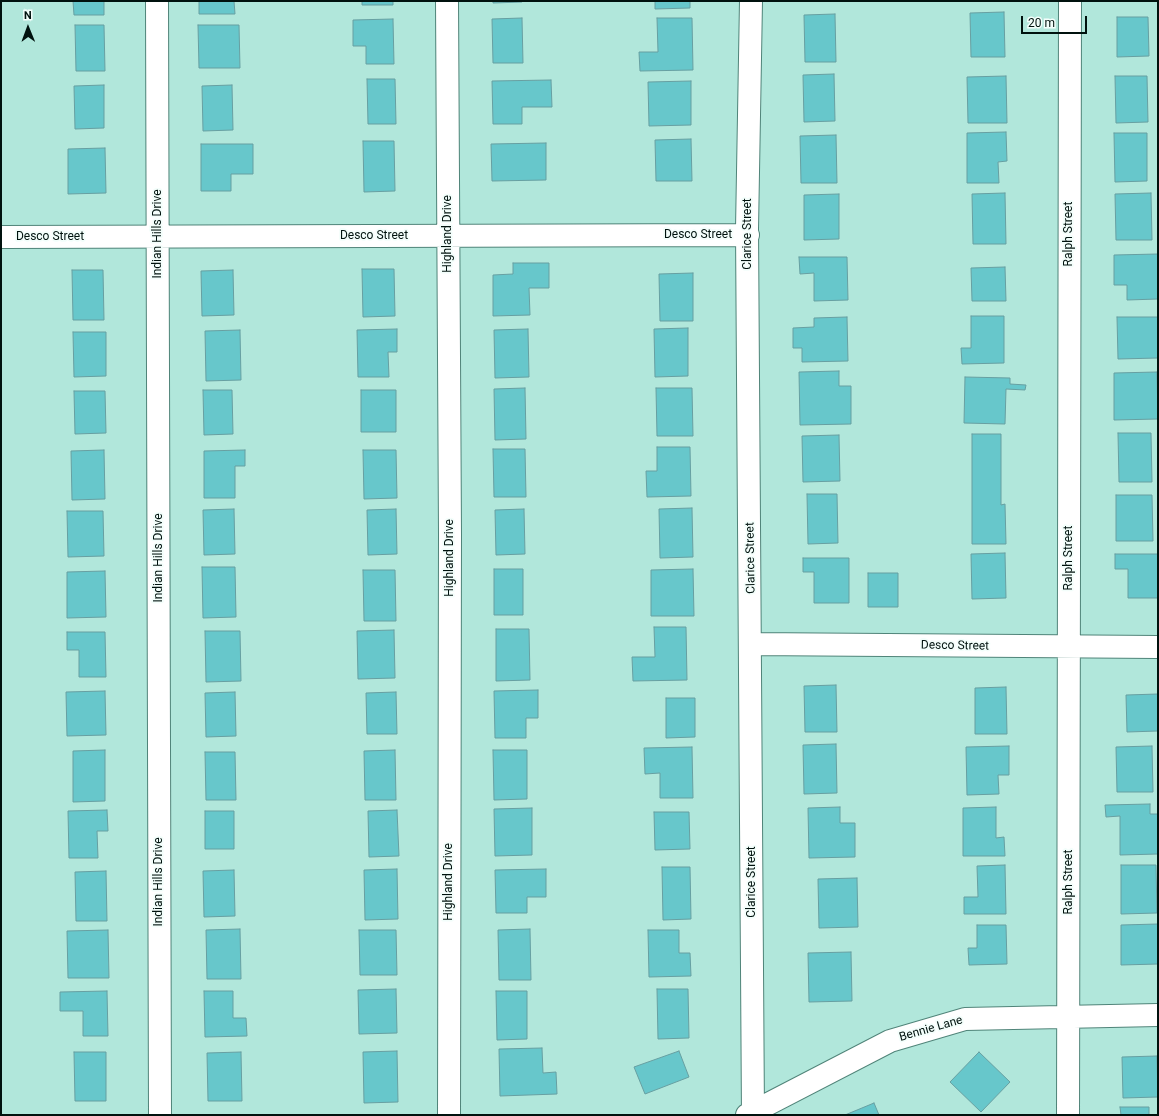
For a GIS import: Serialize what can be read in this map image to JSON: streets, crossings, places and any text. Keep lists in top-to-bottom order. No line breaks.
{"streets":{"street":["Indian Hills Drive","Highland Drive","Clarice Street","Ralph Street","Desco Street","Bennie Lane"]},"crossings":[["Indian Hills Drive","Desco Street"],["Highland Drive","Desco Street"],["Clarice Street","Desco Street"],["Clarice Street","Bennie Lane"],["Ralph Street","Desco Street"],["Ralph Street","Bennie Lane"]],"scale_bar":"20 m","north":"top"}
